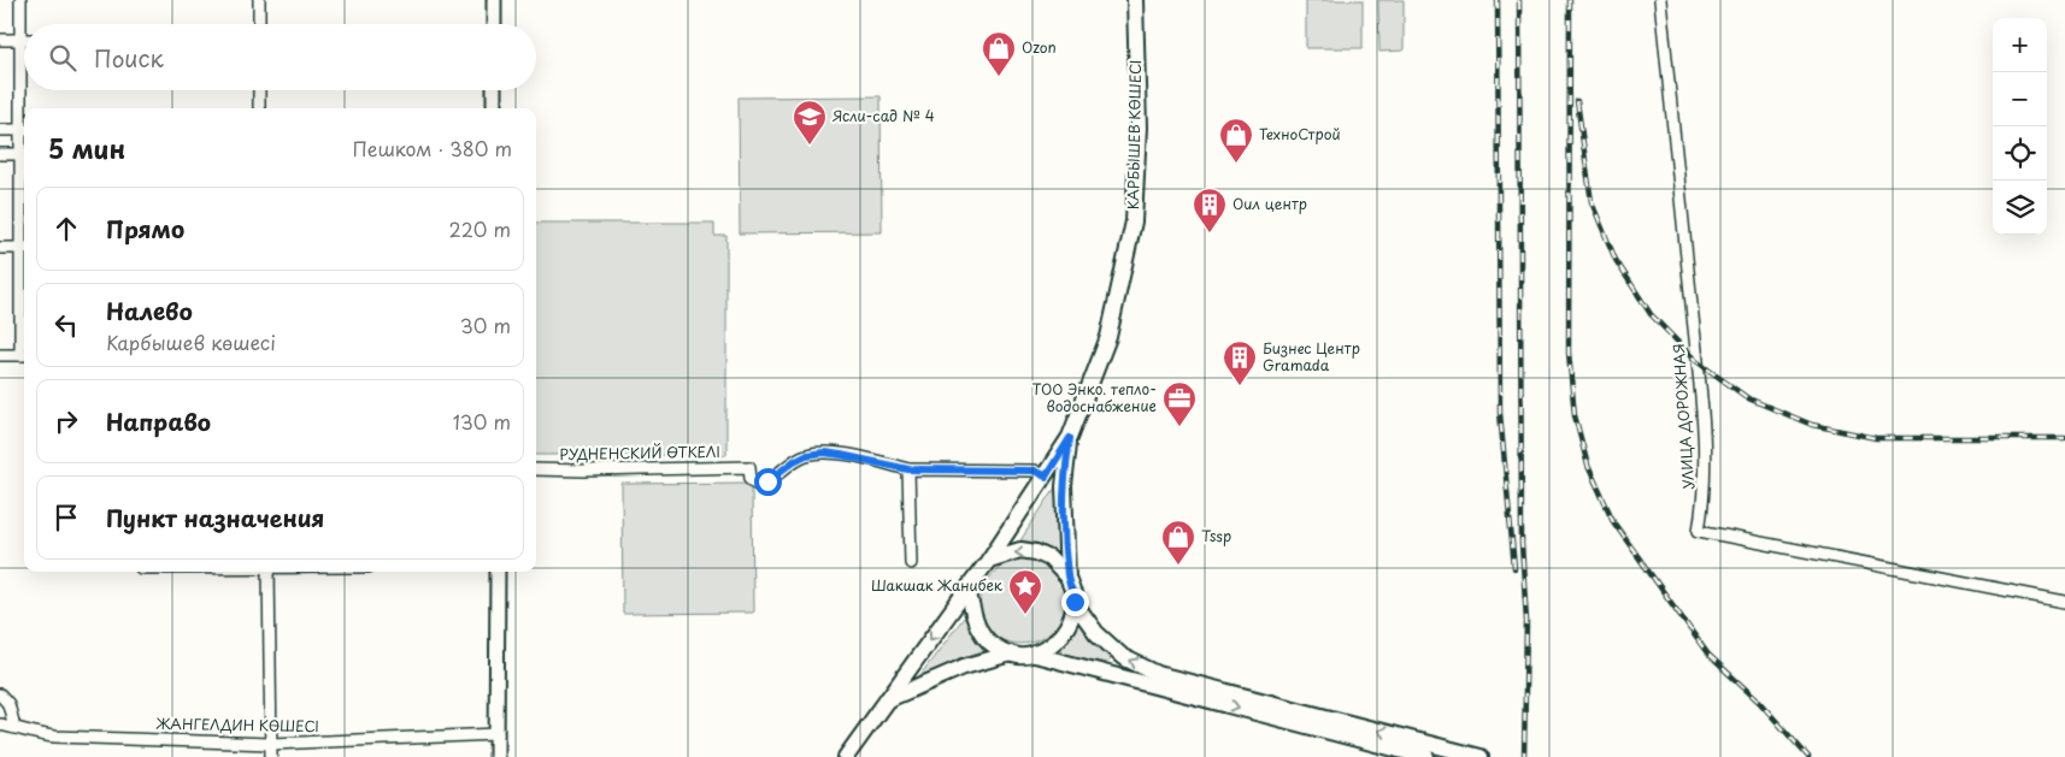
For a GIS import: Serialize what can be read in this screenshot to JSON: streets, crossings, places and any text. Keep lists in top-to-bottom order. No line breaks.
{"streets":{"main road":["КАРБЫШЕВ КӨШЕСІ"],"street":["УЛИЦА ДОРОЖНАЯ","РУДНЕНСКИЙ ӨТКЕЛІ","ЖАНГЕЛДИН КӨШЕСІ"]},"places":{"shop":["Ozon","ТехноСтрой","Tssp"],"school or university":["Ясли-сад № 4"],"building":["Оил центр","Бизнес Центр Gramada"],"office":["ТОО Энко. тепло- водоснабжение"],"place":["Шакшак Жанибек"]},"page":{"map_buttons":["+","−"],"search":"Поиск","heading":["5 мин","Пешком · 380 m"],"list":[["Прямо","220 m"],["Налево","Карбышев көшесі","30 m"],["Направо","130 m"],"Пункт назначения"]}}
